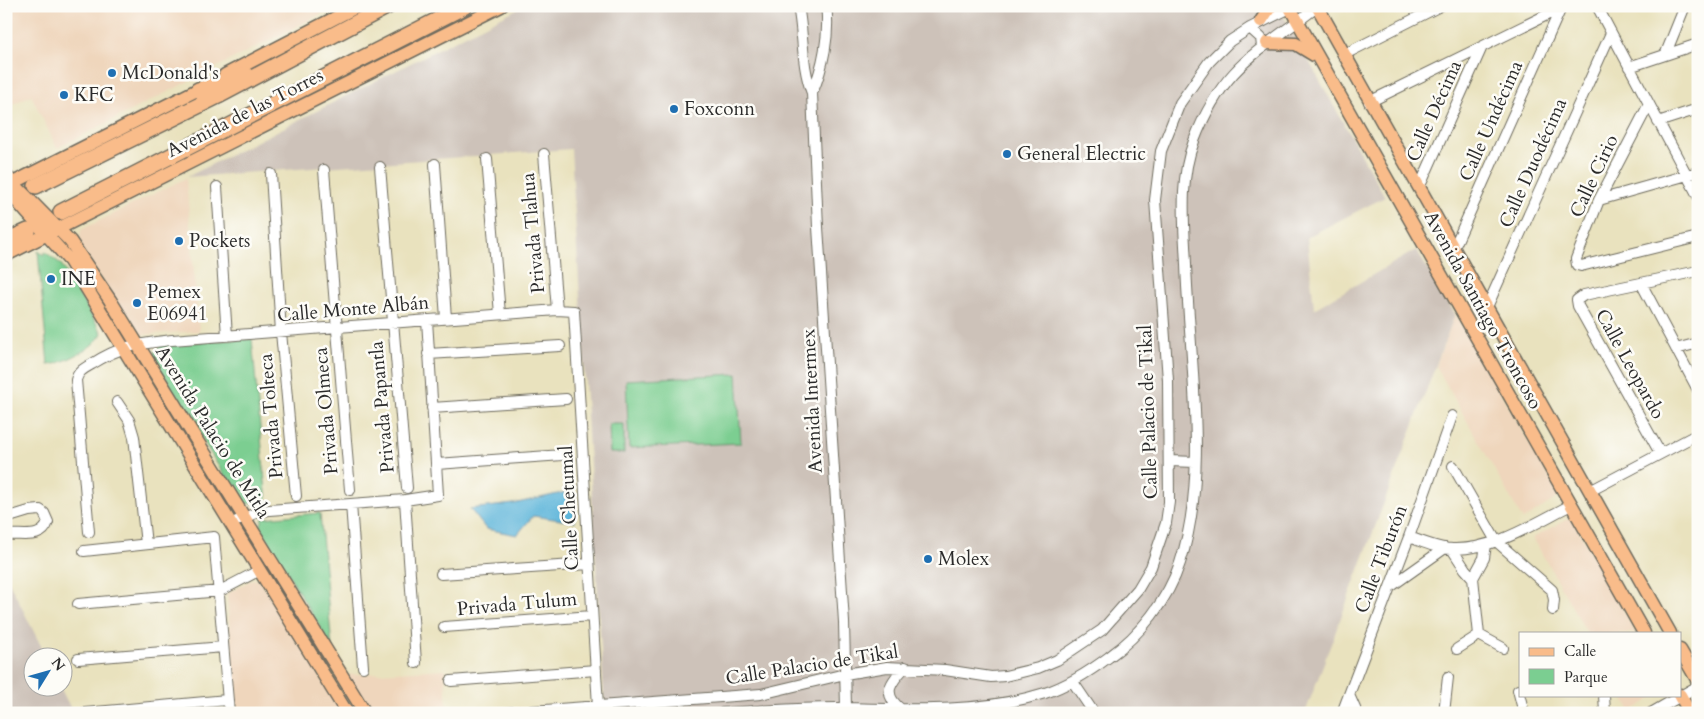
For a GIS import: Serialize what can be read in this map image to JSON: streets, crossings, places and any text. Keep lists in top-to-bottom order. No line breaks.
{"streets":{"highway":["Avenida de las Torres"],"main road":["Avenida Santiago Troncoso","Avenida Palacio de Mitla"],"street":["Calle Décima","Calle Undécima","Calle Duodécima","Calle Cirio","Privada Tlahua","Calle Monte Albán","Calle Leopardo","Avenida Intermex","Privada Papantla","Privada Olmeca","Calle Palacio de Tikal","Privada Tolteca","Calle Chetumal","Calle Tiburón","Privada Tulum"]},"crossings":[["Calle Décima","Avenida Santiago Troncoso"],["Avenida de las Torres","Avenida Palacio de Mitla"],["Calle Undécima","Avenida Santiago Troncoso"],["Calle Duodécima","Avenida Santiago Troncoso"],["Privada Tlahua","Calle Monte Albán"],["Calle Monte Albán","Privada Papantla"],["Calle Monte Albán","Privada Olmeca"],["Calle Monte Albán","Privada Tolteca"],["Calle Monte Albán","Avenida Palacio de Mitla"],["Calle Monte Albán","Calle Chetumal"],["Avenida Santiago Troncoso","Calle Palacio de Tikal"],["Avenida Intermex","Calle Palacio de Tikal"],["Calle Palacio de Tikal","Calle Chetumal"],["Calle Chetumal","Privada Tulum"]],"places":["McDonald's","KFC","Foxconn","General Electric","Pockets","INE","Pemex E06941","Molex"],"legend":["Calle","Parque"],"north":"top right"}
